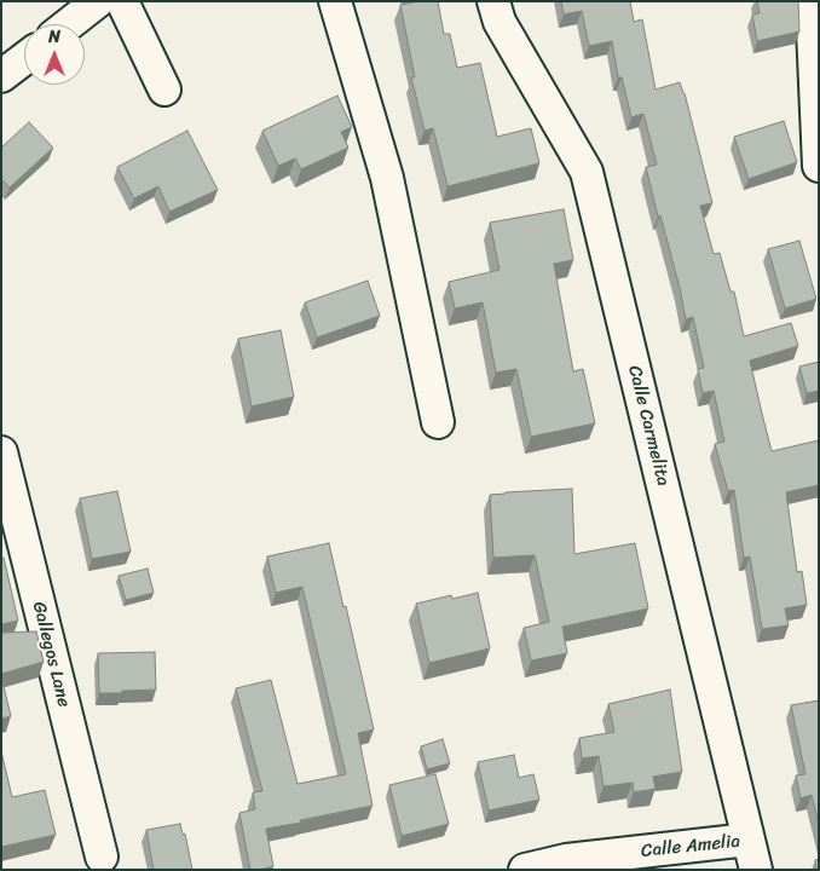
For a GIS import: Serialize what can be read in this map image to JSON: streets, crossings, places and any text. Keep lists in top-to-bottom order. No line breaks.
{"streets":{"street":["Calle Carmelita","Gallegos Lane","Calle Amelia"]},"crossings":[["Calle Carmelita","Calle Amelia"]],"north":"top"}
